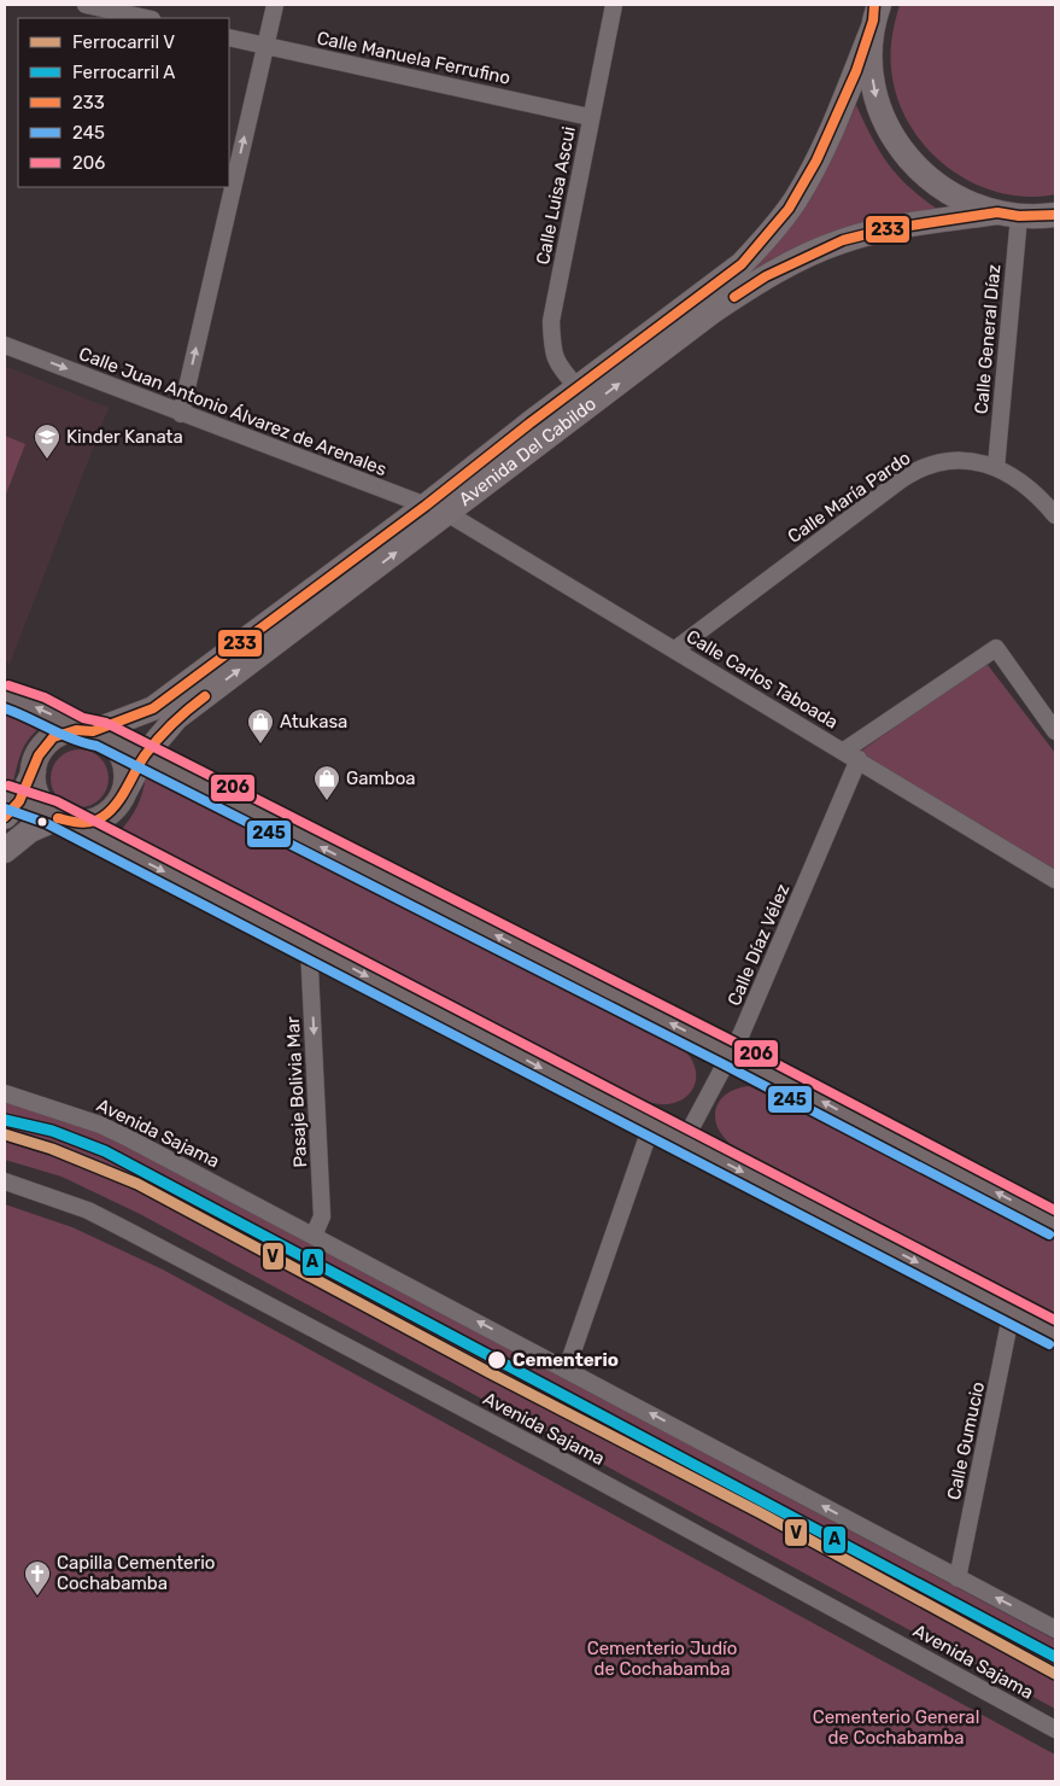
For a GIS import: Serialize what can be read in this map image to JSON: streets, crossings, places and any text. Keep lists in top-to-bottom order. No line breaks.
{"streets":{"street":["Calle Manuela Ferrufino","Calle Luisa Ascui","Calle General Díaz","Calle Juan Antonio Álvarez de Arenales","Avenida Del Cabildo","Calle María Pardo","Calle Carlos Taboada","Calle Díaz Vélez","Pasaje Bolivia Mar","Avenida Sajama","Calle Gumucio"]},"crossings":[["Calle Manuela Ferrufino","Calle Luisa Ascui"],["Calle Luisa Ascui","Avenida Del Cabildo"],["Calle General Díaz","Avenida Del Cabildo"],["Calle General Díaz","Calle María Pardo"],["Calle Juan Antonio Álvarez de Arenales","Avenida Del Cabildo"],["Calle Juan Antonio Álvarez de Arenales","Calle Carlos Taboada"],["Avenida Del Cabildo","Calle Carlos Taboada"],["Calle María Pardo","Calle Carlos Taboada"],["Calle Carlos Taboada","Calle Díaz Vélez"],["Pasaje Bolivia Mar","Avenida Sajama"],["Avenida Sajama","Calle Gumucio"]],"one_way":["Calle Juan Antonio Álvarez de Arenales","Pasaje Bolivia Mar"],"parks":["Cementerio Judío de Cochabamba","Cementerio General de Cochabamba"],"places":{"school or university":["Kinder Kanata"],"shop":["Atukasa","Gamboa"],"other":["Cementerio"],"church":["Capilla Cementerio Cochabamba"]},"lines":["transit line 233","transit line 206","transit line 245","rail line A","rail line V"],"legend":["Ferrocarril V","Ferrocarril A","233","245","206"]}
